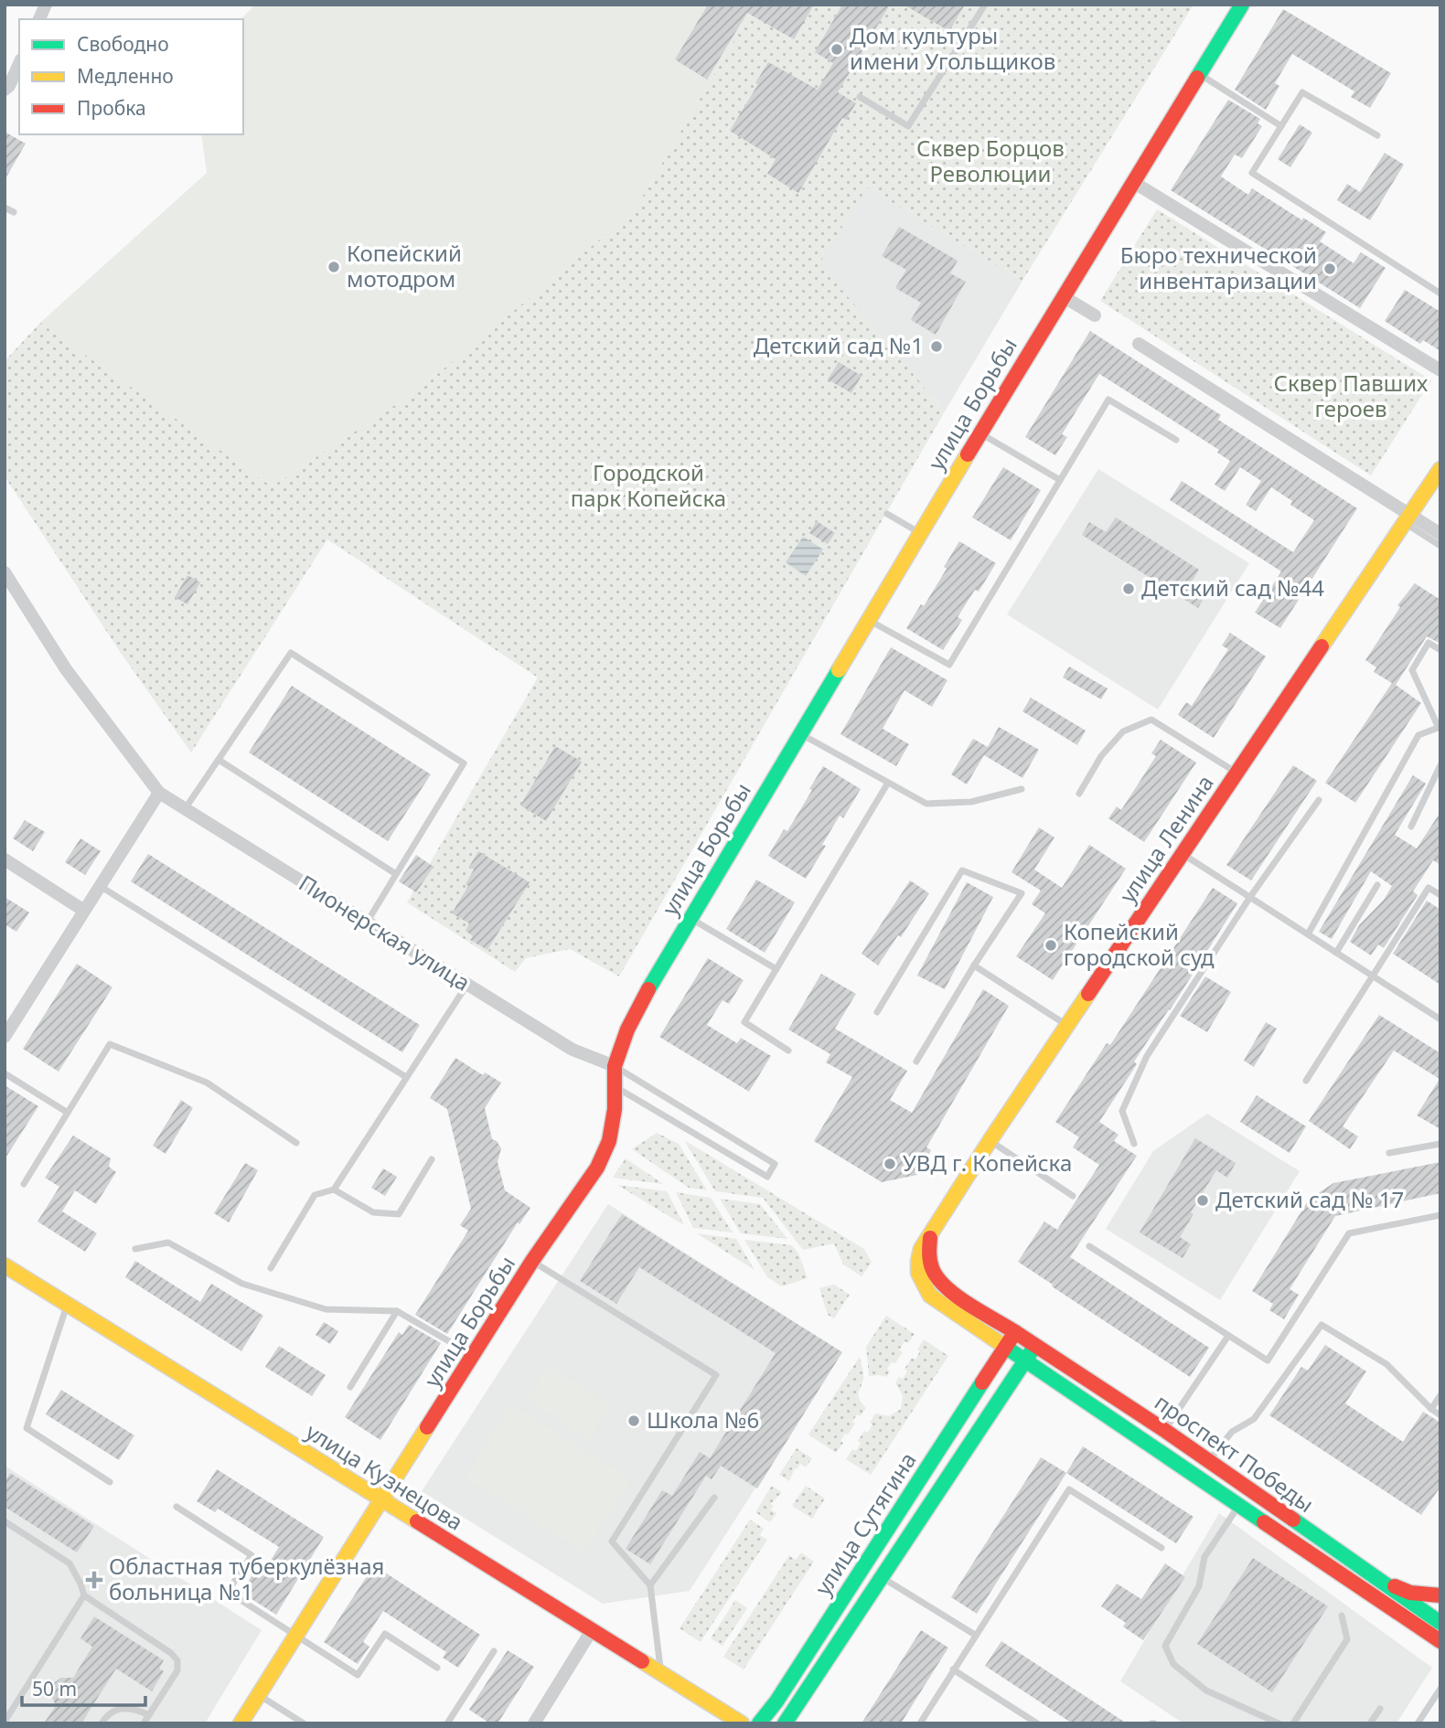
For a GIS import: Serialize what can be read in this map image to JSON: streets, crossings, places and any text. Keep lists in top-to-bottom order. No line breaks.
{"streets":{"street":["улица Борьбы","улица Ленина","Пионерская улица","проспект Победы","улица Кузнецова","улица Сутягина"]},"crossings":[["улица Борьбы","Пионерская улица"],["улица Борьбы","улица Кузнецова"],["улица Ленина","проспект Победы"],["проспект Победы","улица Сутягина"]],"parks":["Сквер Борцов Революции","Сквер Павших героев","Городской парк Копейска"],"places":{"other":["Дом культуры имени Угольщиков","Копейский мотодром","Бюро технической инвентаризации","Детский сад №1","Детский сад №44","Копейский городской суд","УВД г. Копейска","Детский сад № 17","Школа №6"],"health":["Областная туберкулёзная больница №1"]},"legend":["Свободно","Медленно","Пробка"],"scale_bar":"50 m"}
